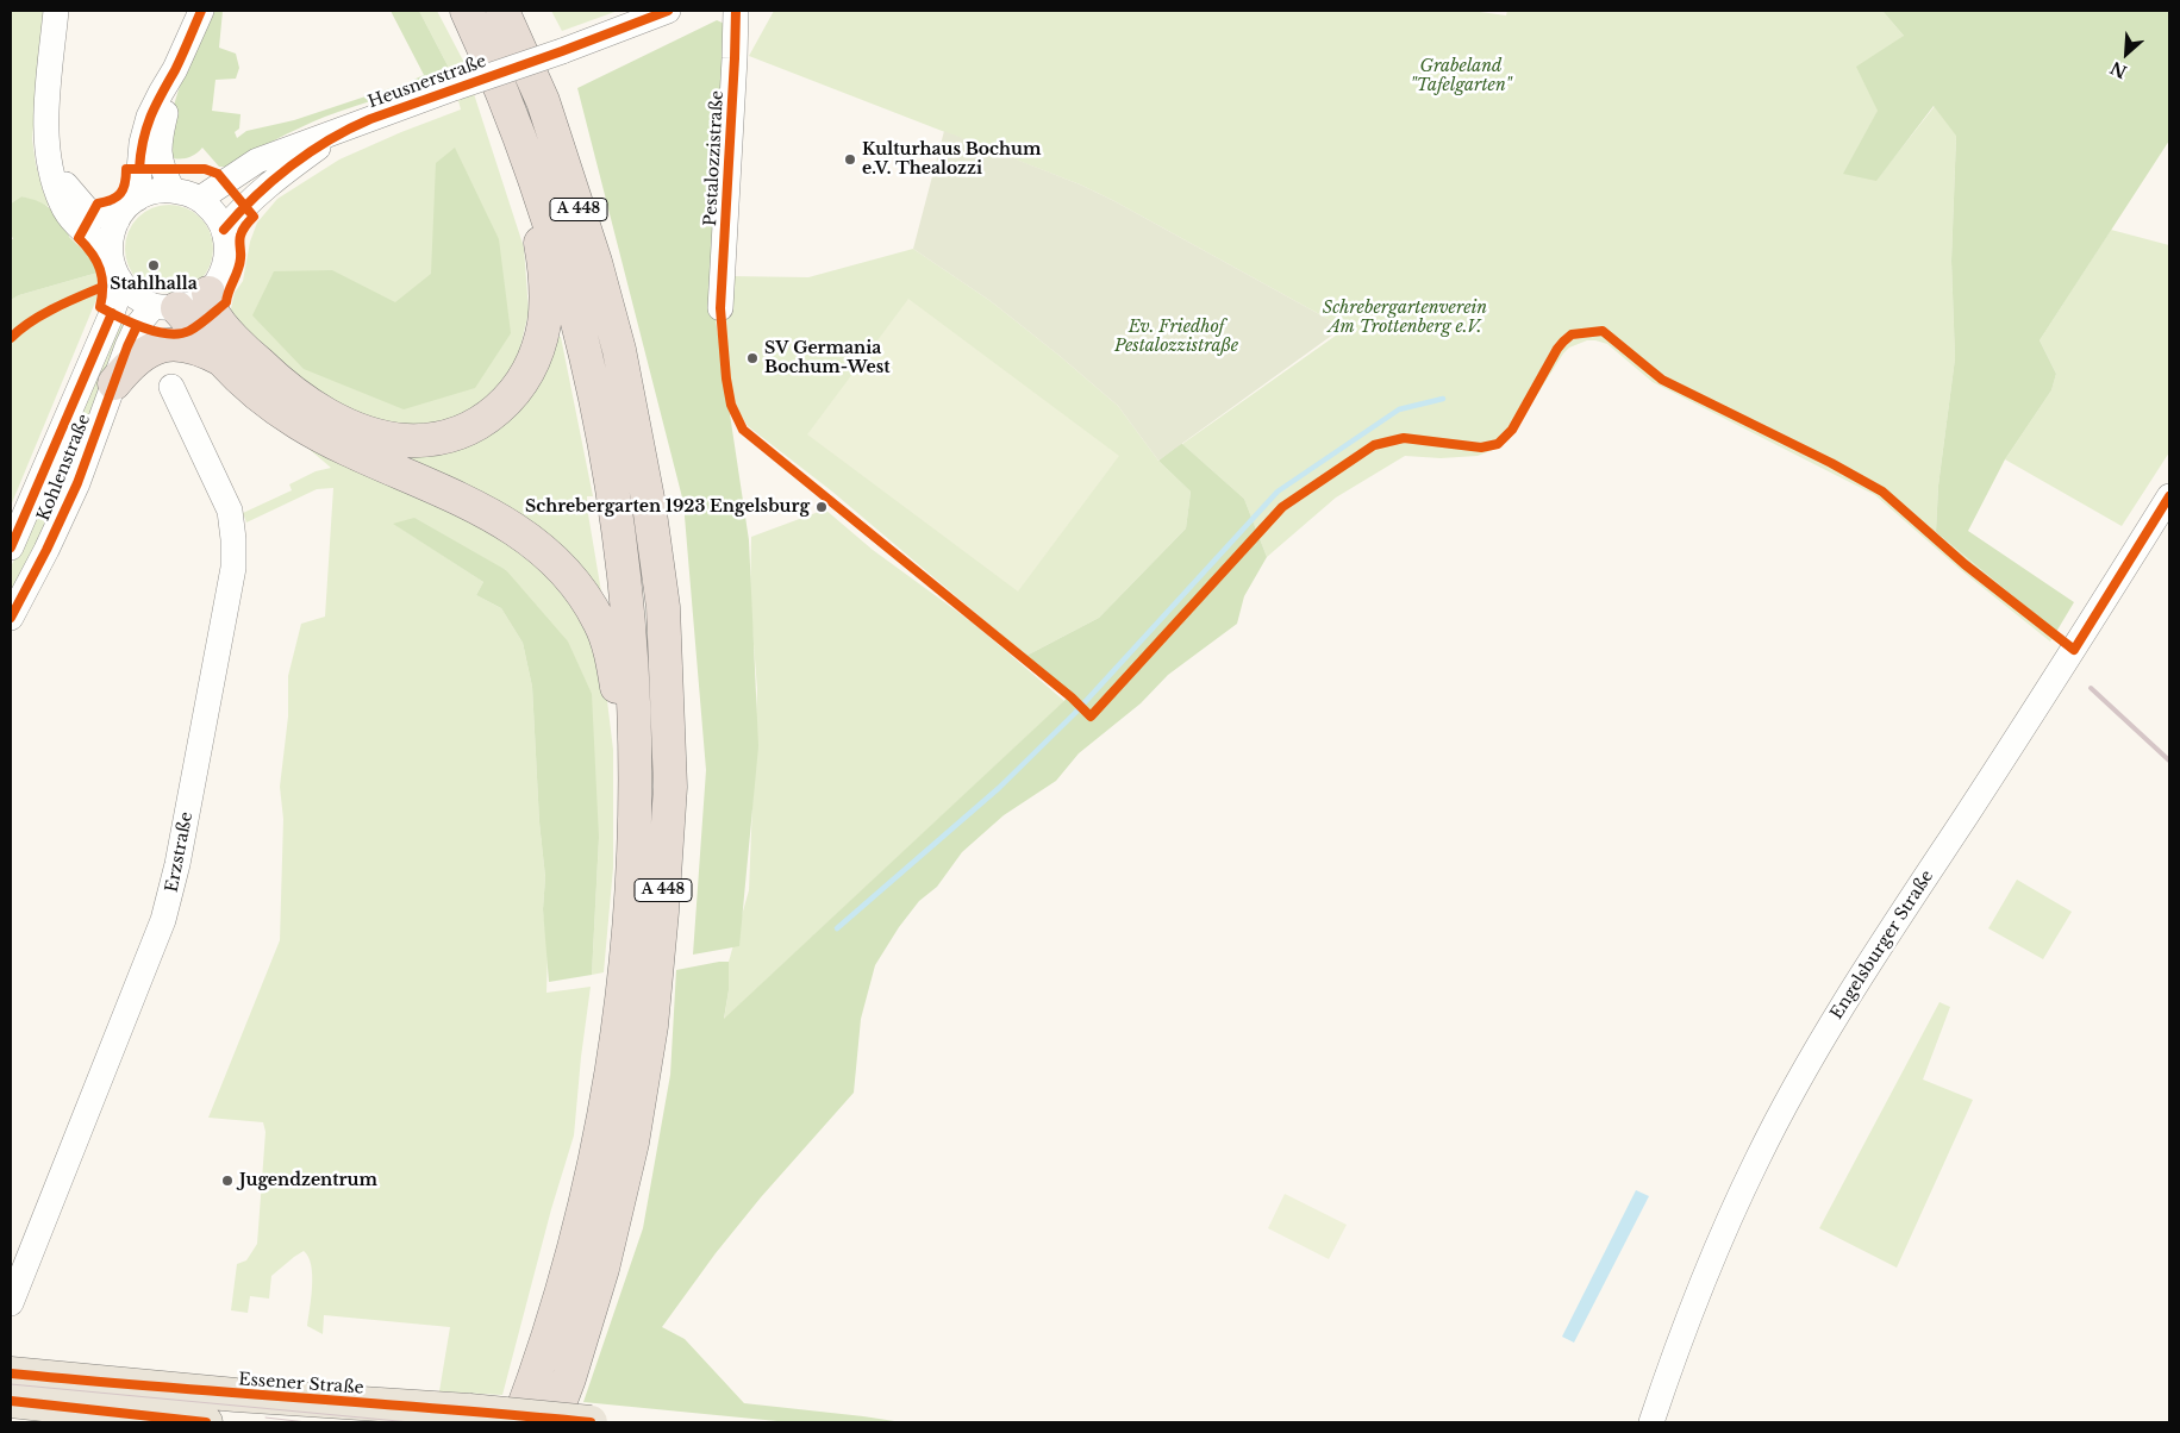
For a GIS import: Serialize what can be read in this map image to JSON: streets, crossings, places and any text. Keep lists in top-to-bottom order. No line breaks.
{"streets":{"highway":["A 448"],"main road":["Essener Straße"],"street":["Heusnerstraße","Pestalozzistraße","Kohlenstraße","Erzstraße","Engelsburger Straße"]},"crossings":[["Heusnerstraße","Kohlenstraße"]],"parks":["Grabeland \"Tafelgarten\"","Schrebergartenverein Am Trottenberg e.V.","Ev. Friedhof Pestalozzistraße"],"places":["Kulturhaus Bochum e.V. Thealozzi","Stahlhalla","SV Germania Bochum-West","Schrebergarten 1923 Engelsburg","Jugendzentrum"],"north":"bottom left"}
